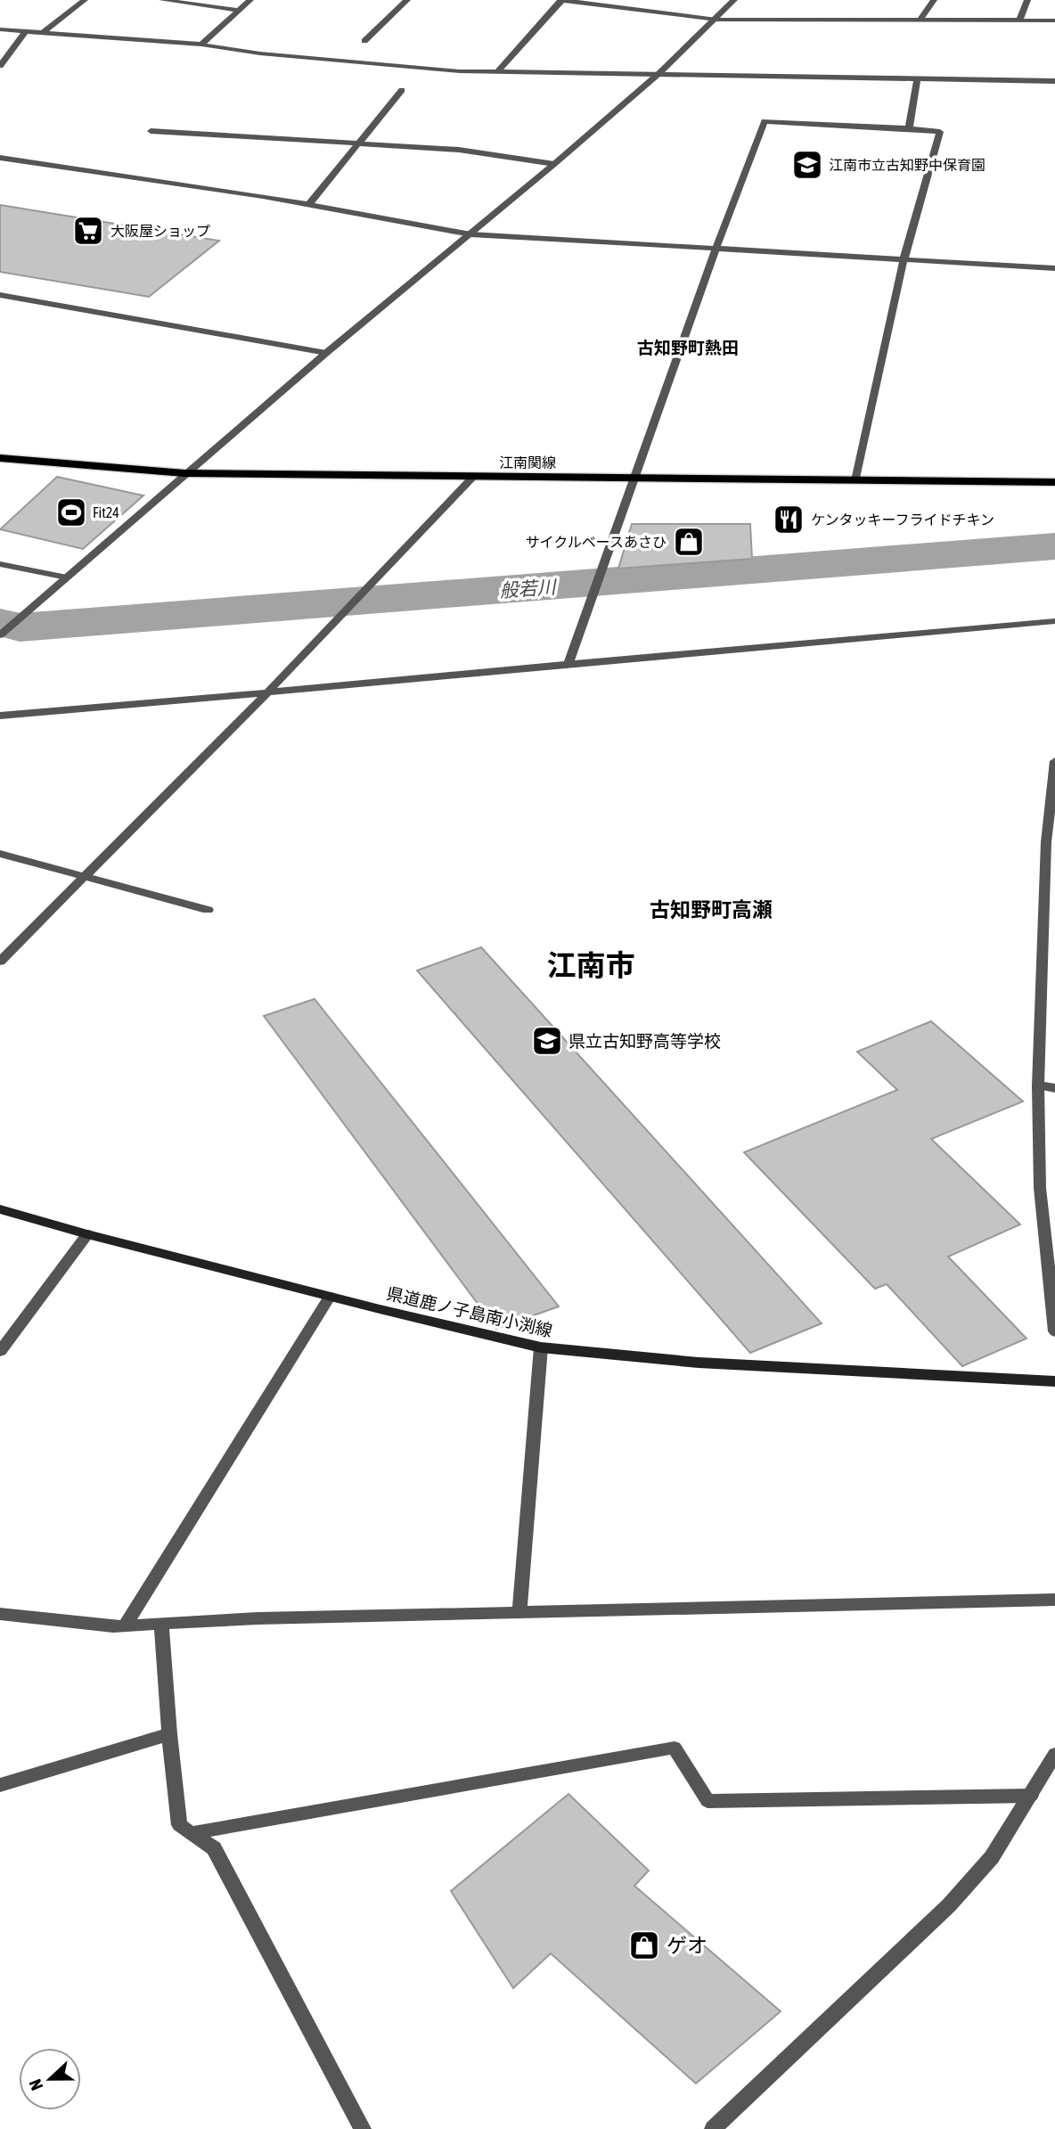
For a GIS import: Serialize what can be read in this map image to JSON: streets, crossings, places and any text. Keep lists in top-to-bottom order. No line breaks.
{"streets":{"main road":["江南関線","県道鹿ノ子島南小渕線"]},"districts":["古知野町熱田","古知野町高瀬","江南市"],"water":["般若川"],"places":{"school or university":["江南市立古知野中保育園","県立古知野高等学校"],"supermarket":["大阪屋ショップ"],"sports":["Fit24"],"restaurant":["ケンタッキーフライドチキン"],"shop":["サイクルベースあさひ","ゲオ"]},"north":"left"}
